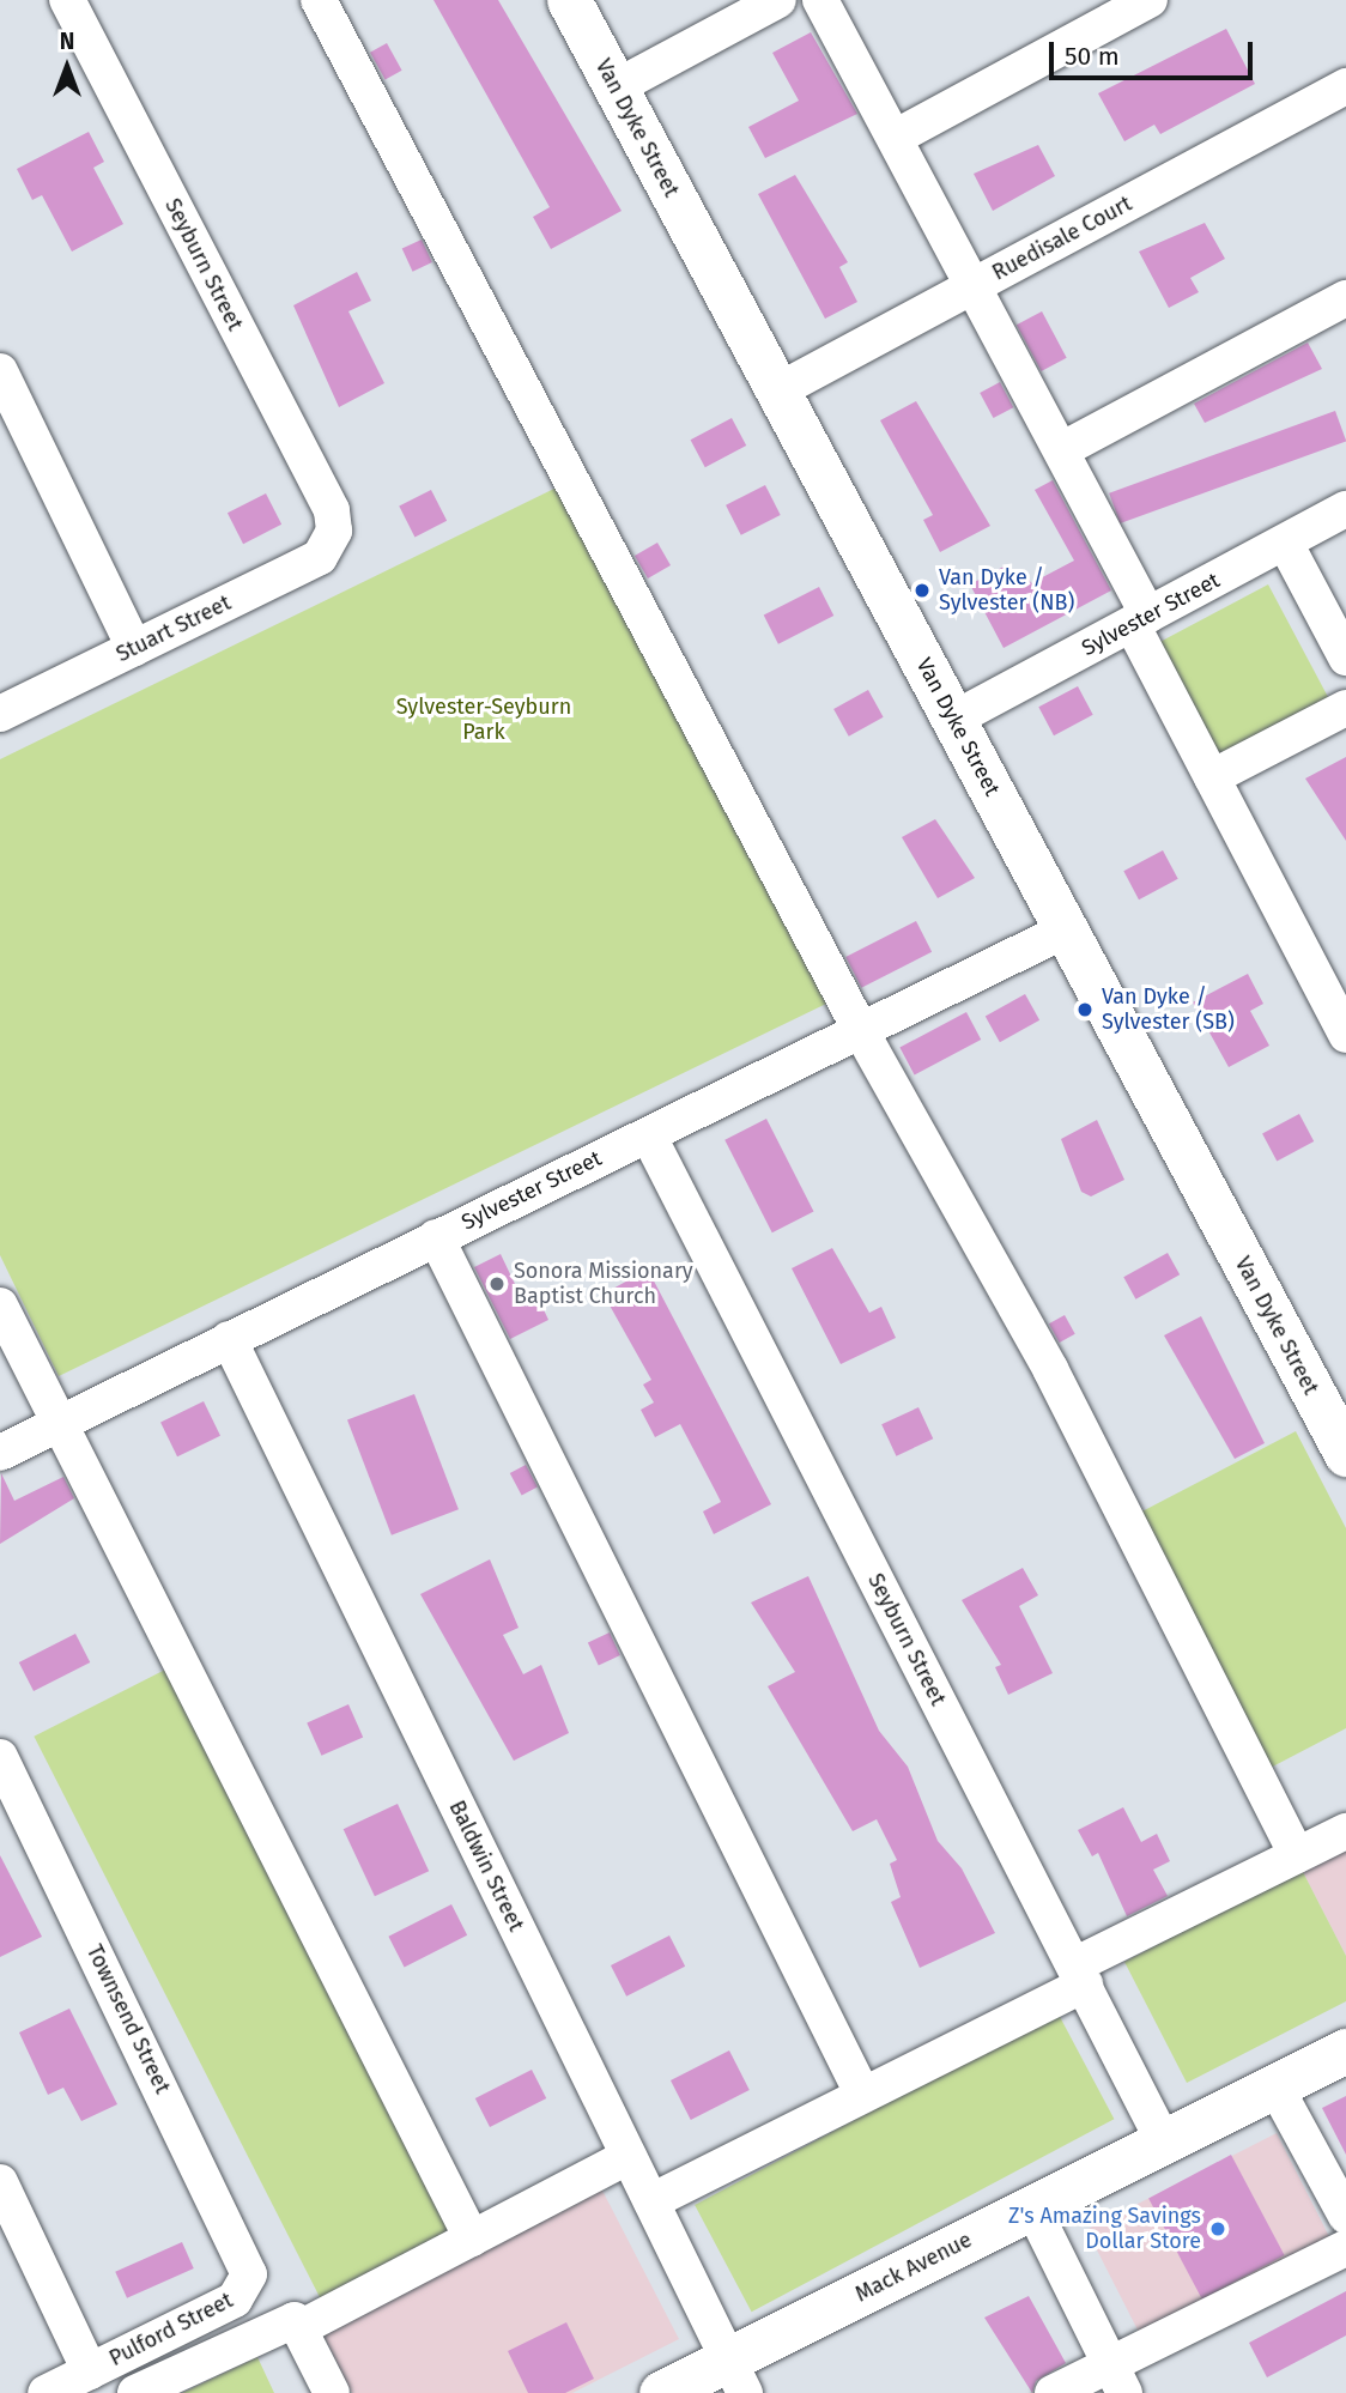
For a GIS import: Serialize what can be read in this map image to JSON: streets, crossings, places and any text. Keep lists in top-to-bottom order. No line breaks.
{"streets":{"main road":["Van Dyke Street","Mack Avenue"],"street":["Ruedisale Court","Seyburn Street","Sylvester Street","Stuart Street","Baldwin Street","Townsend Street","Pulford Street"]},"crossings":[["Van Dyke Street","Ruedisale Court"],["Van Dyke Street","Sylvester Street"],["Seyburn Street","Sylvester Street"],["Seyburn Street","Stuart Street"],["Seyburn Street","Mack Avenue"],["Sylvester Street","Baldwin Street"],["Baldwin Street","Mack Avenue"],["Baldwin Street","Pulford Street"],["Townsend Street","Pulford Street"]],"parks":["Sylvester-Seyburn Park"],"places":["Van Dyke / Sylvester (NB)","Van Dyke / Sylvester (SB)","Sonora Missionary Baptist Church","Z's Amazing Savings Dollar Store"],"scale_bar":"50 m","north":"top"}
